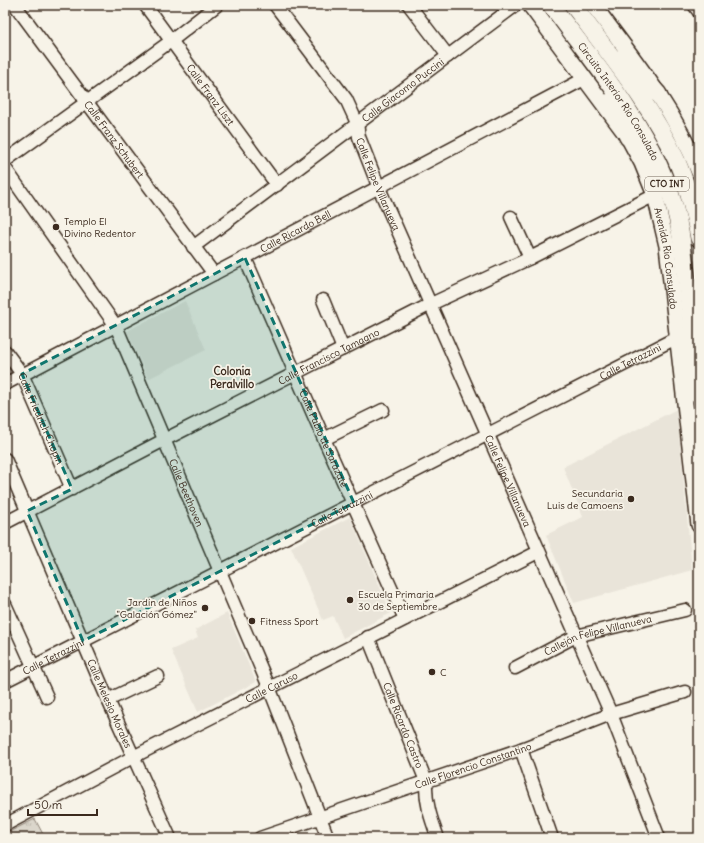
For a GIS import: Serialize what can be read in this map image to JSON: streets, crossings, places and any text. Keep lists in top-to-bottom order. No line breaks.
{"streets":{"highway":["Circuito Interior Río Consulado","CTO INT"],"main road":["Avenida Río Consulado"],"street":["Calle Giacomo Puccini","Calle Franz Liszt","Calle Franz Schubert","Calle Felipe Villanueva","Calle Ricardo Bell","Calle Francisco Tamagno","Calle Tetrazzini","Calle Friedrich Chopin","Calle Pablo de Sarazate","Calle Beethoven","Callejón Felipe Villanueva","Calle Caruso","Calle Melesio Morales","Calle Ricardo Castro","Calle Florencio Constantino"]},"crossings":[["Calle Giacomo Puccini","Calle Franz Liszt"],["Calle Giacomo Puccini","Calle Franz Schubert"],["Calle Giacomo Puccini","Calle Felipe Villanueva"],["Calle Franz Schubert","Calle Ricardo Bell"],["Calle Felipe Villanueva","Calle Ricardo Bell"],["Calle Felipe Villanueva","Calle Francisco Tamagno"],["Calle Felipe Villanueva","Calle Tetrazzini"],["Calle Felipe Villanueva","Callejón Felipe Villanueva"],["Calle Felipe Villanueva","Calle Caruso"],["Calle Felipe Villanueva","Calle Florencio Constantino"],["Calle Ricardo Bell","Avenida Río Consulado"],["Calle Ricardo Bell","Calle Friedrich Chopin"],["Calle Ricardo Bell","Calle Pablo de Sarazate"],["Calle Ricardo Bell","Calle Beethoven"],["Avenida Río Consulado","Calle Francisco Tamagno"],["Avenida Río Consulado","Calle Tetrazzini"],["Calle Francisco Tamagno","Calle Friedrich Chopin"],["Calle Francisco Tamagno","Calle Pablo de Sarazate"],["Calle Francisco Tamagno","Calle Beethoven"],["Calle Francisco Tamagno","Calle Melesio Morales"],["Calle Tetrazzini","Calle Pablo de Sarazate"],["Calle Tetrazzini","Calle Beethoven"],["Calle Tetrazzini","Calle Melesio Morales"],["Calle Pablo de Sarazate","Calle Caruso"],["Calle Beethoven","Calle Caruso"],["Calle Beethoven","Calle Florencio Constantino"],["Calle Caruso","Calle Melesio Morales"],["Calle Caruso","Calle Ricardo Castro"],["Calle Ricardo Castro","Calle Florencio Constantino"]],"districts":["Colonia Peralvillo"],"places":["Templo El Divino Redentor","Secundaria Luis de Camoens","Escuela Primaria 30 de Septiembre","Jardín de Niños \"Galación Gómez\"","Fitness Sport","C"],"scale_bar":"50 m"}
